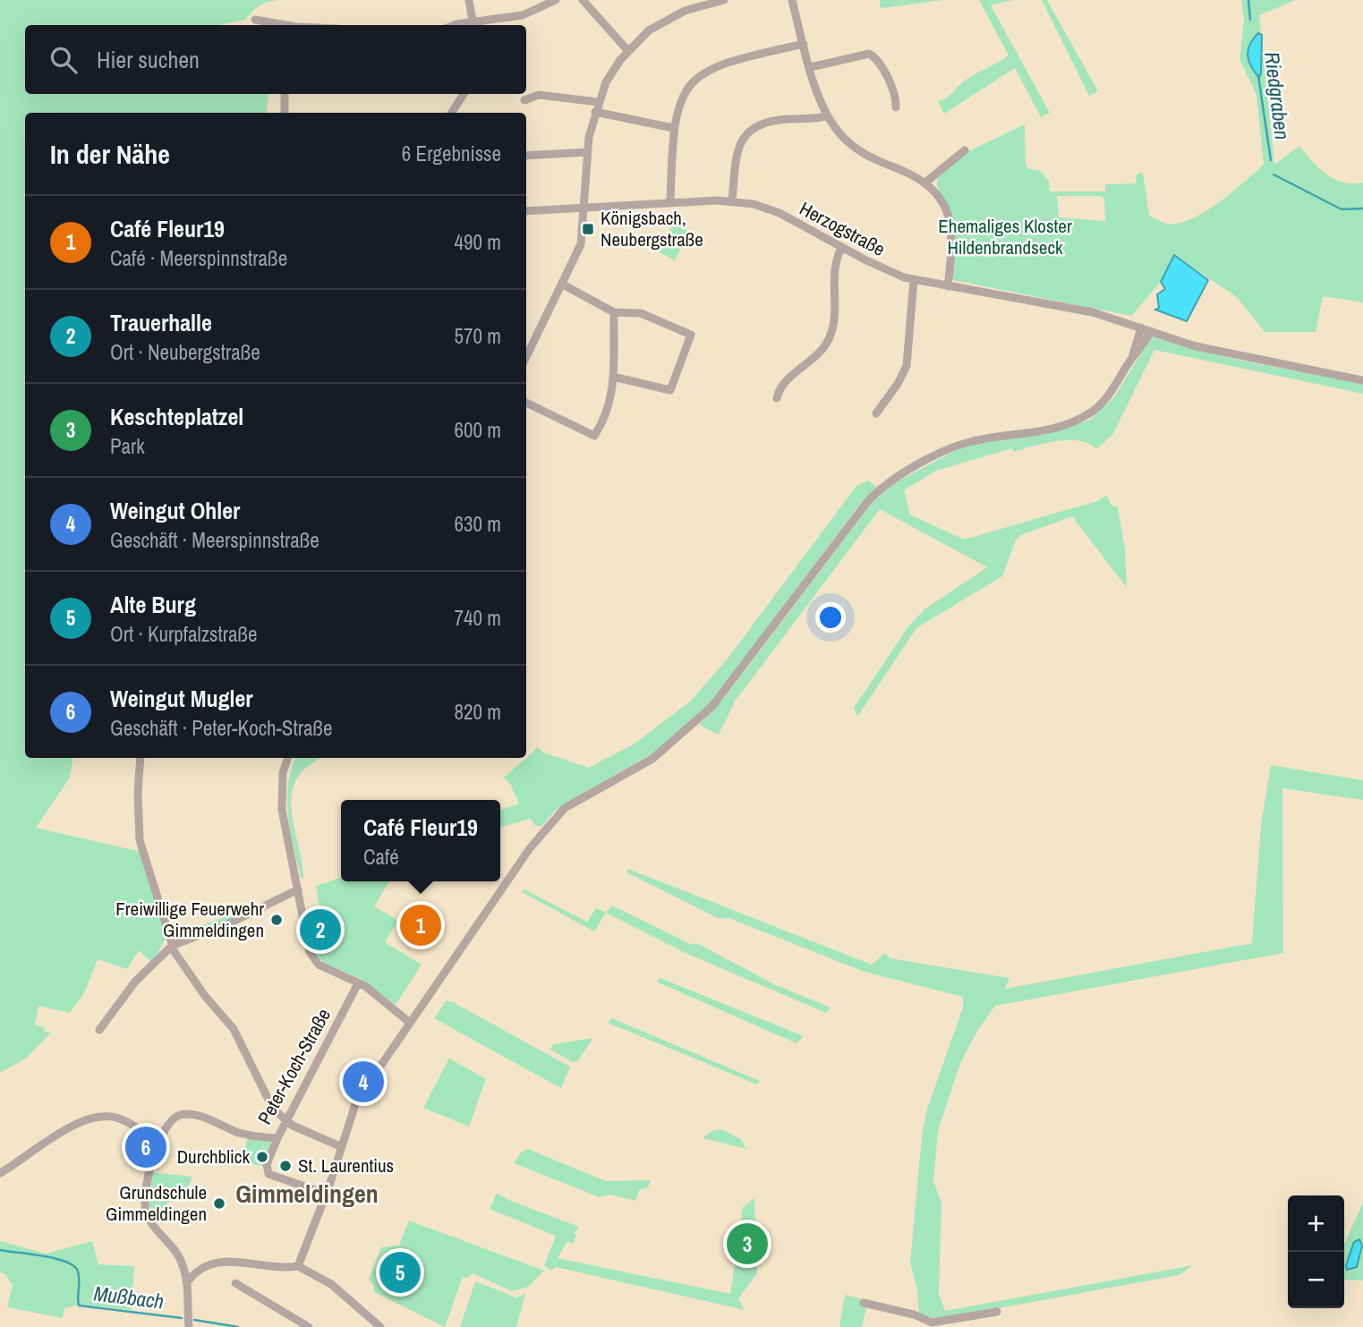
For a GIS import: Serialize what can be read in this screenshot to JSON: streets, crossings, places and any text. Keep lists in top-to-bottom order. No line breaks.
{"streets":{"street":["Herzogstraße","Peter-Koch-Straße"]},"districts":["Gimmeldingen"],"water":["Riedgraben","Mußbach"],"parks":["Ehemaliges Kloster Hildenbrandseck"],"places":{"transit":["Königsbach, Neubergstraße"],"other":["Freiwillige Feuerwehr Gimmeldingen","Durchblick","St. Laurentius","Grundschule Gimmeldingen"]},"page":{"search":"Hier suchen","heading":["In der Nähe","6 Ergebnisse"],"list":[{"mark":"1","name":"Café Fleur19","note":"Café · Meerspinnstraße","value":"490 m"},{"mark":"2","name":"Trauerhalle","note":"Ort · Neubergstraße","value":"570 m"},{"mark":"3","name":"Keschteplatzel","note":"Park","value":"600 m"},{"mark":"4","name":"Weingut Ohler","note":"Geschäft · Meerspinnstraße","value":"630 m"},{"mark":"5","name":"Alte Burg","note":"Ort · Kurpfalzstraße","value":"740 m"},{"mark":"6","name":"Weingut Mugler","note":"Geschäft · Peter-Koch-Straße","value":"820 m"}],"popup":["Café Fleur19","Café"],"pins":["1","2","4","6","3","5"],"map_buttons":["+","−"]}}
